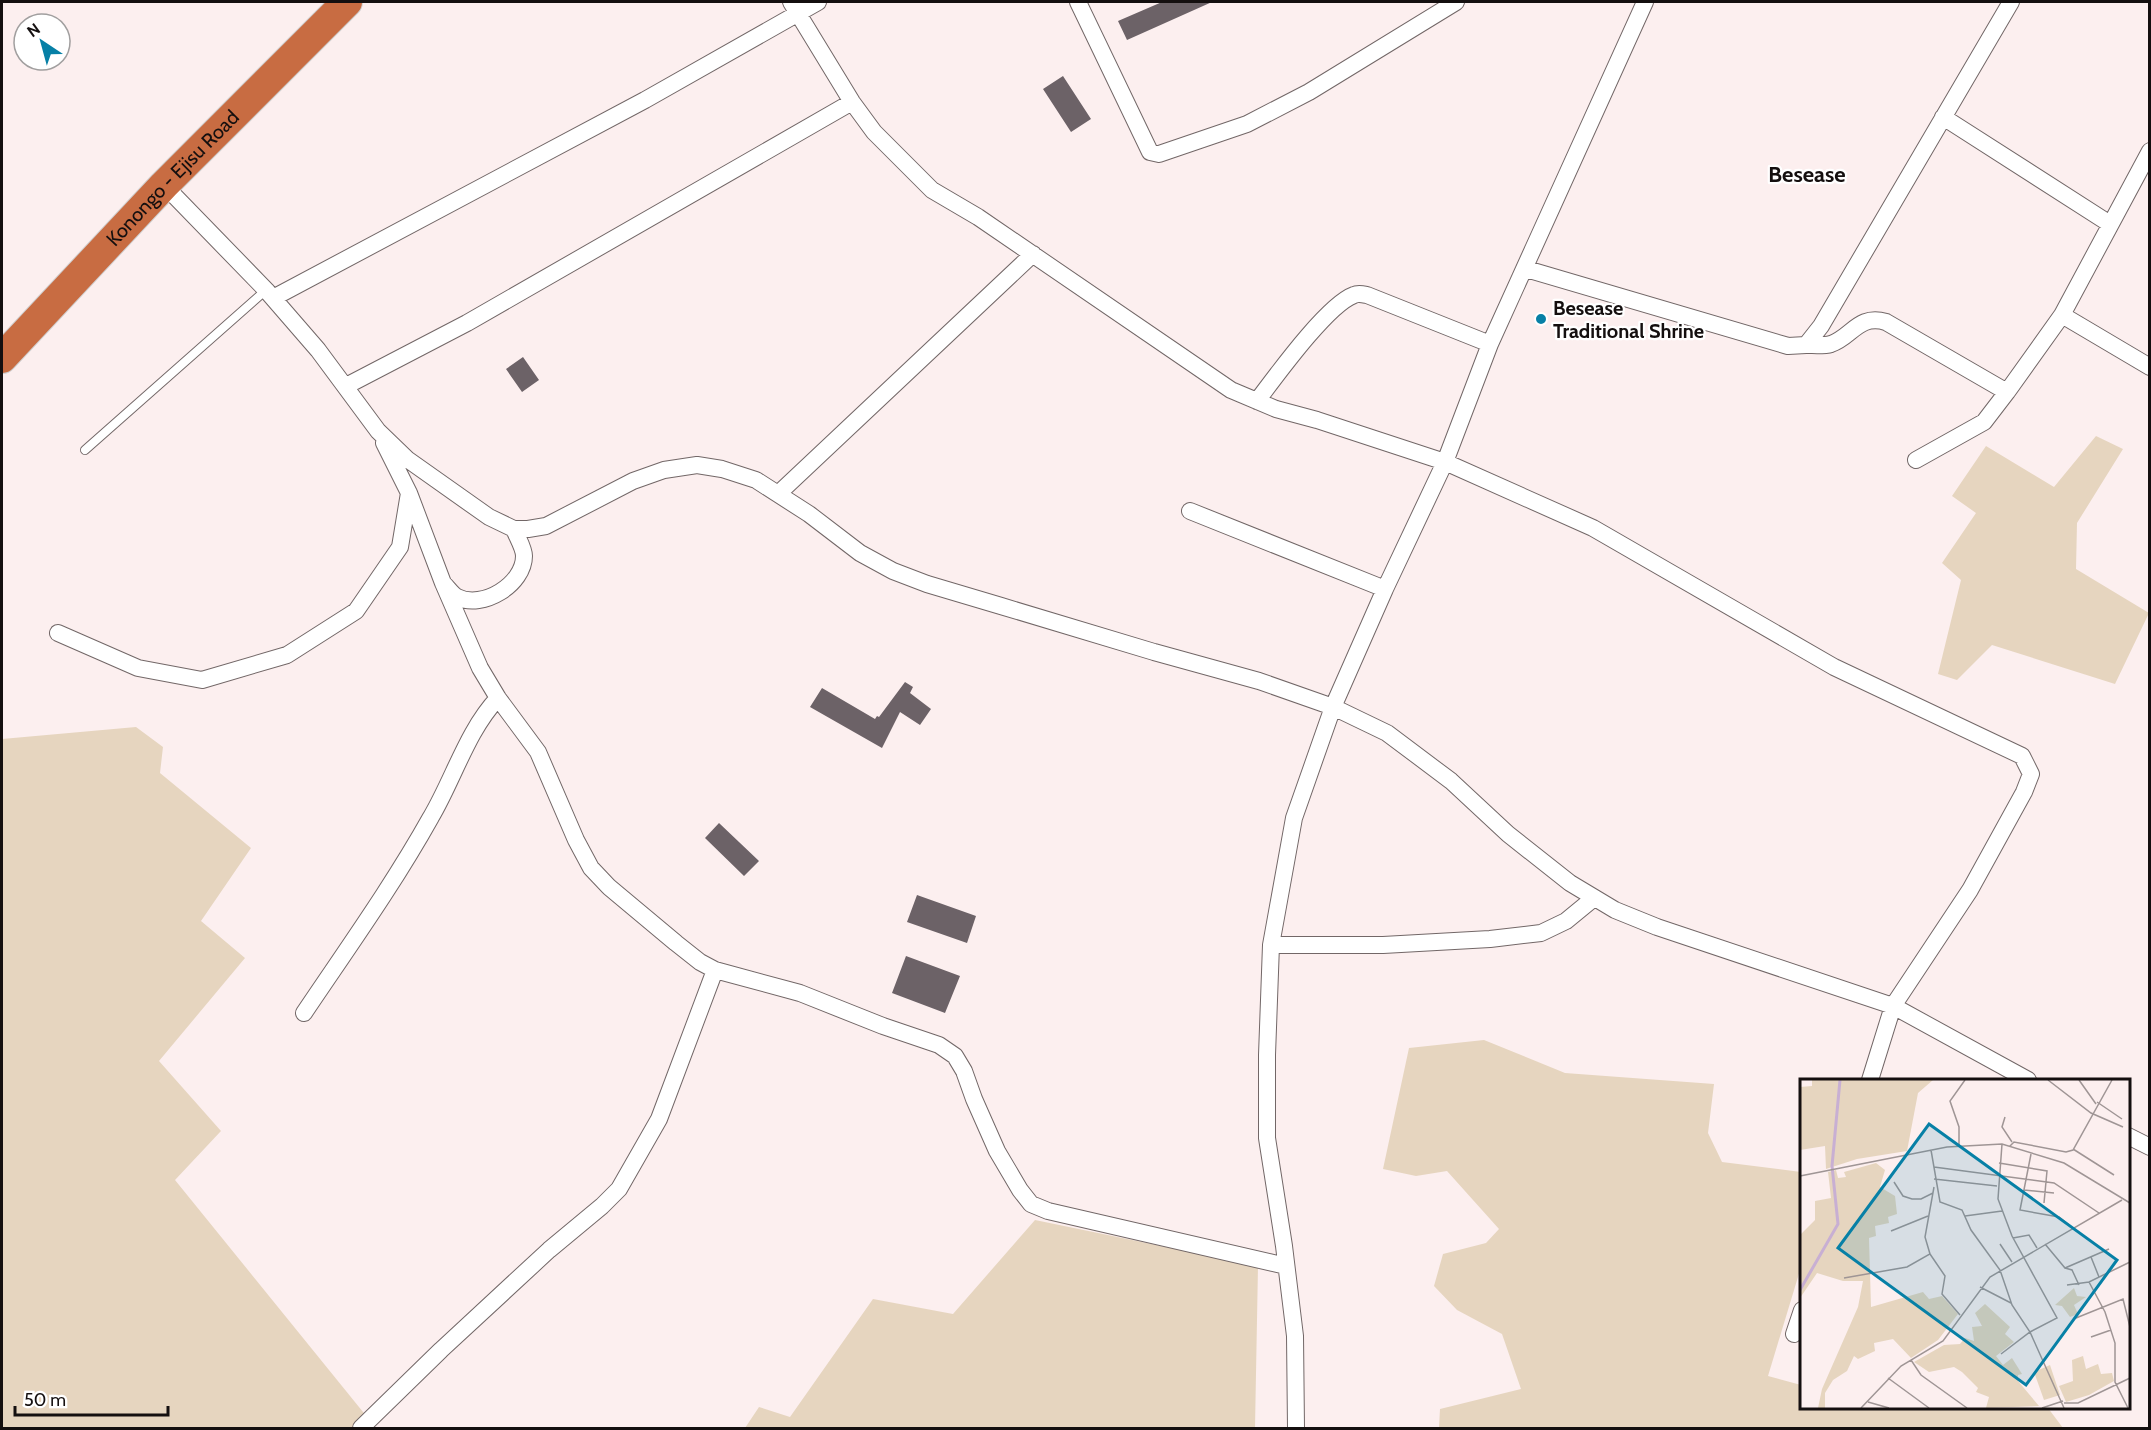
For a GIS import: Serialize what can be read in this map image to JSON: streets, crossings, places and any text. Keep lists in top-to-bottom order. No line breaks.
{"streets":{"highway":["Konongo - Ejisu Road"]},"districts":["Besease"],"places":["Besease Traditional Shrine"],"scale_bar":"50 m","north":"top left"}
